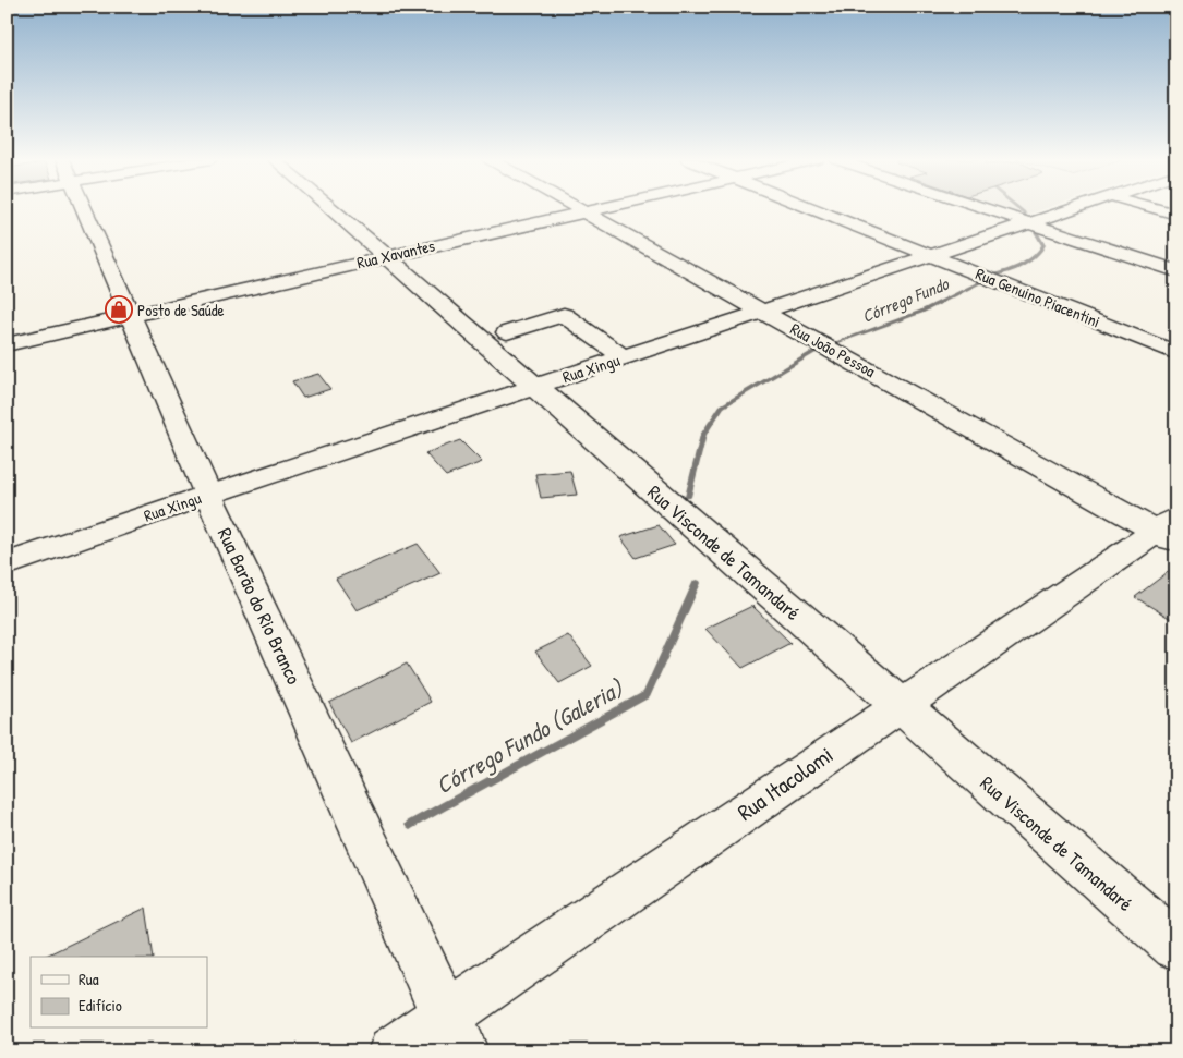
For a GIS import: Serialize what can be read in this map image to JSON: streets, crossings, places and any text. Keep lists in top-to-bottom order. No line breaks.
{"streets":{"street":["Rua Xavantes","Rua Genuino Piacentini","Rua João Pessoa","Rua Xingu","Rua Visconde de Tamandaré","Rua Barão do Rio Branco","Rua Itacolomi"]},"crossings":[["Rua Xavantes","Rua João Pessoa"],["Rua Xavantes","Rua Visconde de Tamandaré"],["Rua Xavantes","Rua Barão do Rio Branco"],["Rua Genuino Piacentini","Rua Xingu"],["Rua João Pessoa","Rua Xingu"],["Rua João Pessoa","Rua Itacolomi"],["Rua Xingu","Rua Visconde de Tamandaré"],["Rua Xingu","Rua Barão do Rio Branco"],["Rua Visconde de Tamandaré","Rua Itacolomi"],["Rua Barão do Rio Branco","Rua Itacolomi"]],"water":["Córrego Fundo","Córrego Fundo (Galeria)"],"places":{"shop":["Posto de Saúde"]},"legend":["Rua","Edifício"]}
